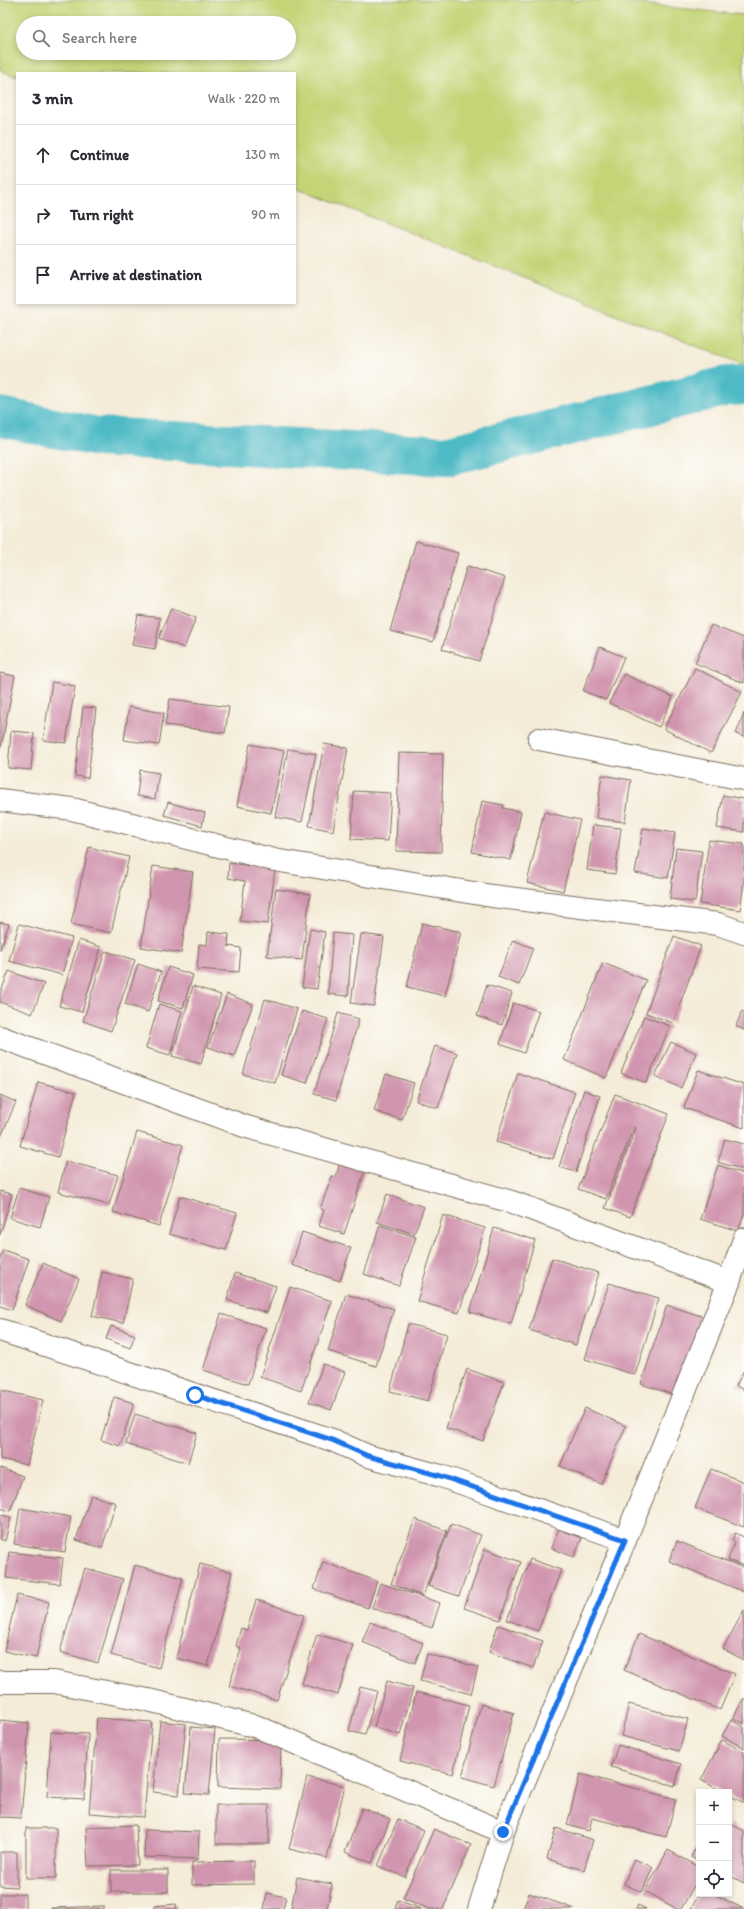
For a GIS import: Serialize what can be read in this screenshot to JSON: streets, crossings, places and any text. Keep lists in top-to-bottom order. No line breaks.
{"page":{"search":"Search here","heading":["3 min","Walk · 220 m"],"list":[["Continue","130 m"],["Turn right","90 m"],"Arrive at destination"],"map_buttons":["+","−"]}}
